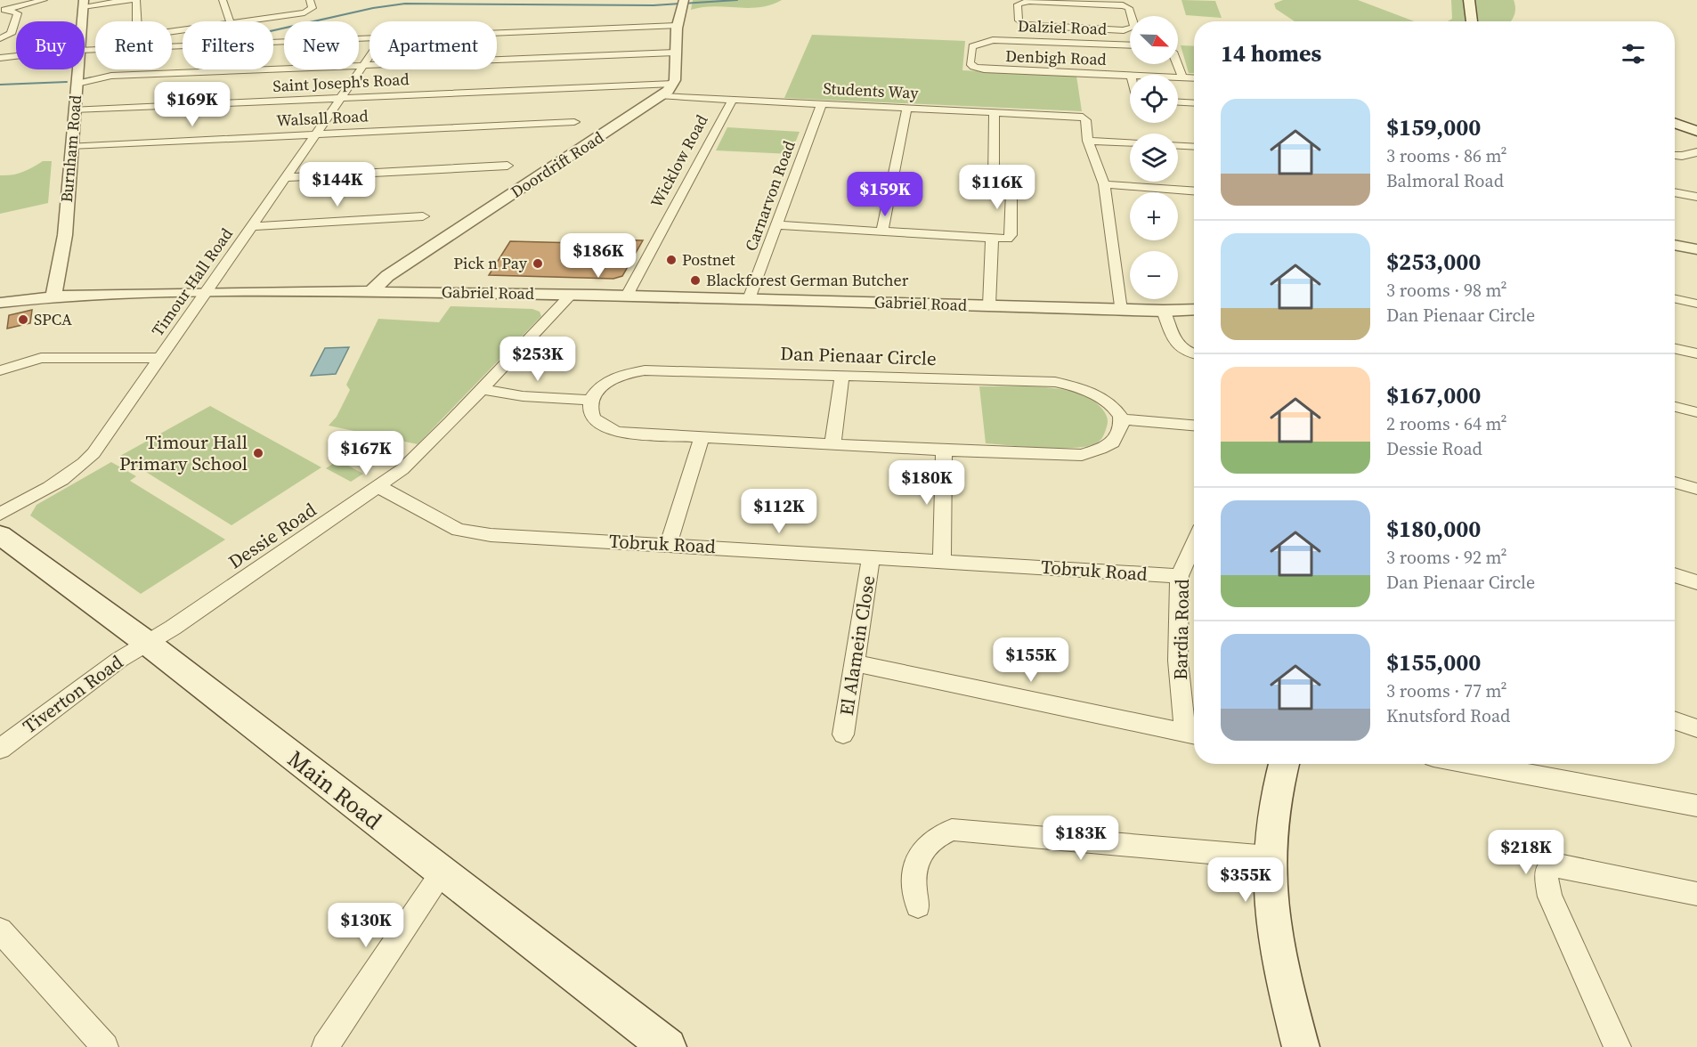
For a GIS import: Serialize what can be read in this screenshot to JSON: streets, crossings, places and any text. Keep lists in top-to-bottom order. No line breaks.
{"streets":{"main road":["Main Road"],"street":["Dalziel Road","Denbigh Road","Saint Joseph's Road","Students Way","Walsall Road","Burnham Road","Wicklow Road","Doordrift Road","Carnarvon Road","Timour Hall Road","Gabriel Road","Dan Pienaar Circle","Dessie Road","Tobruk Road","Bardia Road","El Alamein Close","Tiverton Road"]},"crossings":[["Dalziel Road","Denbigh Road"],["Saint Joseph's Road","Burnham Road"],["Saint Joseph's Road","Doordrift Road"],["Saint Joseph's Road","Timour Hall Road"],["Students Way","Wicklow Road"],["Students Way","Doordrift Road"],["Students Way","Carnarvon Road"],["Walsall Road","Burnham Road"],["Walsall Road","Timour Hall Road"],["Burnham Road","Gabriel Road"],["Wicklow Road","Gabriel Road"],["Doordrift Road","Gabriel Road"],["Carnarvon Road","Gabriel Road"],["Timour Hall Road","Gabriel Road"],["Gabriel Road","Dessie Road"],["Dessie Road","Tobruk Road"],["Dessie Road","Tiverton Road"],["Dessie Road","Main Road"],["Tobruk Road","Bardia Road"],["Tobruk Road","El Alamein Close"],["Tiverton Road","Main Road"]],"places":["Postnet","Pick n Pay","Blackforest German Butcher","SPCA","Timour Hall Primary School"],"north":"bottom right","page":{"map_buttons":["+","−"],"chip":["Buy","Rent","Filters","New","Apartment"],"heading":"14 homes","price":["$169K","$144K","$116K","$159K","$186K","$253K","$167K","$180K","$112K","$155K","$183K","$218K","$355K","$130K"],"list":[{"name":"$159,000","note":"3 rooms · 86 m² · Balmoral Road"},{"name":"$253,000","note":"3 rooms · 98 m² · Dan Pienaar Circle"},{"name":"$167,000","note":"2 rooms · 64 m² · Dessie Road"},{"name":"$180,000","note":"3 rooms · 92 m² · Dan Pienaar Circle"},{"name":"$155,000","note":"3 rooms · 77 m² · Knutsford Road"}]}}
